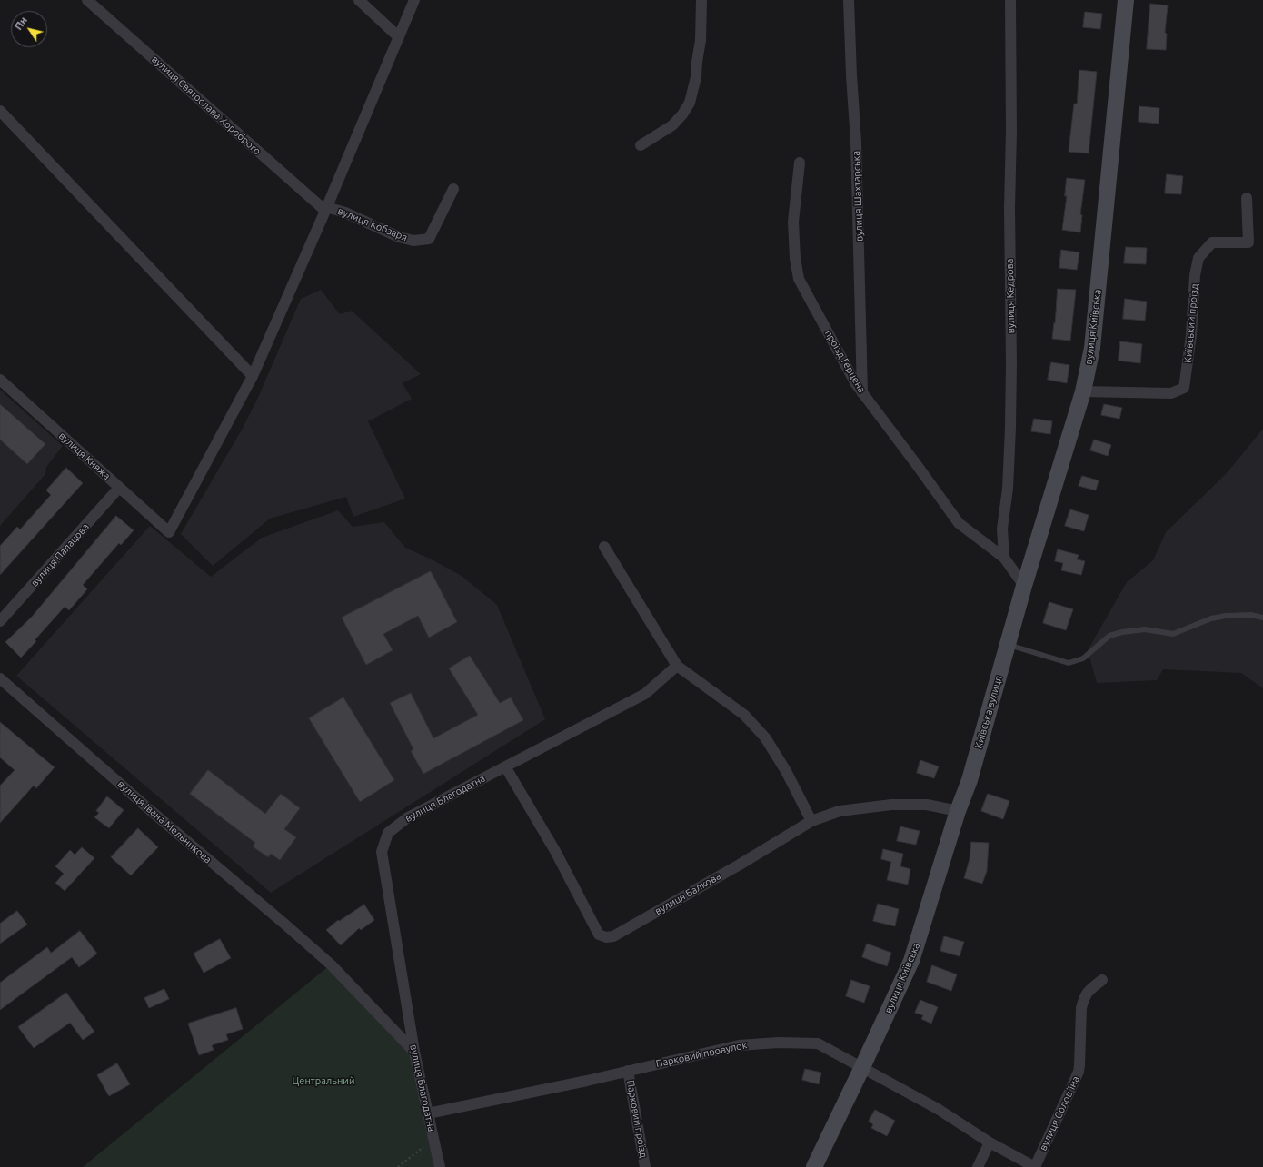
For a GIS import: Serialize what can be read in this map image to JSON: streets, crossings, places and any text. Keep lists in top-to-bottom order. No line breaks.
{"streets":{"main road":["вулиця Київська","Київська вулиця"],"street":["вулиця Святослава Хороброго","вулиця Шахтарська","вулиця Кобзаря","вулиця Кедрова","Київський проїзд","проїзд Герцена","вулиця Княжа","вулиця Палацова","вулиця Благодатна","вулиця Івана Мельникова","вулиця Балкова","Парковий провулок","вулиця Соловʼїна","Парковий проїзд"]},"crossings":[["вулиця Святослава Хороброго","вулиця Кобзаря"],["вулиця Шахтарська","проїзд Герцена"],["вулиця Кедрова","проїзд Герцена"],["Київський проїзд","вулиця Київська"],["вулиця Київська","Київська вулиця"],["вулиця Київська","вулиця Балкова"],["вулиця Київська","Парковий провулок"],["вулиця Княжа","вулиця Палацова"],["вулиця Благодатна","вулиця Івана Мельникова"],["вулиця Благодатна","вулиця Балкова"],["вулиця Благодатна","Парковий провулок"],["Парковий провулок","вулиця Соловʼїна"],["Парковий провулок","Парковий проїзд"]],"parks":["Центральний"],"north":"top left"}
